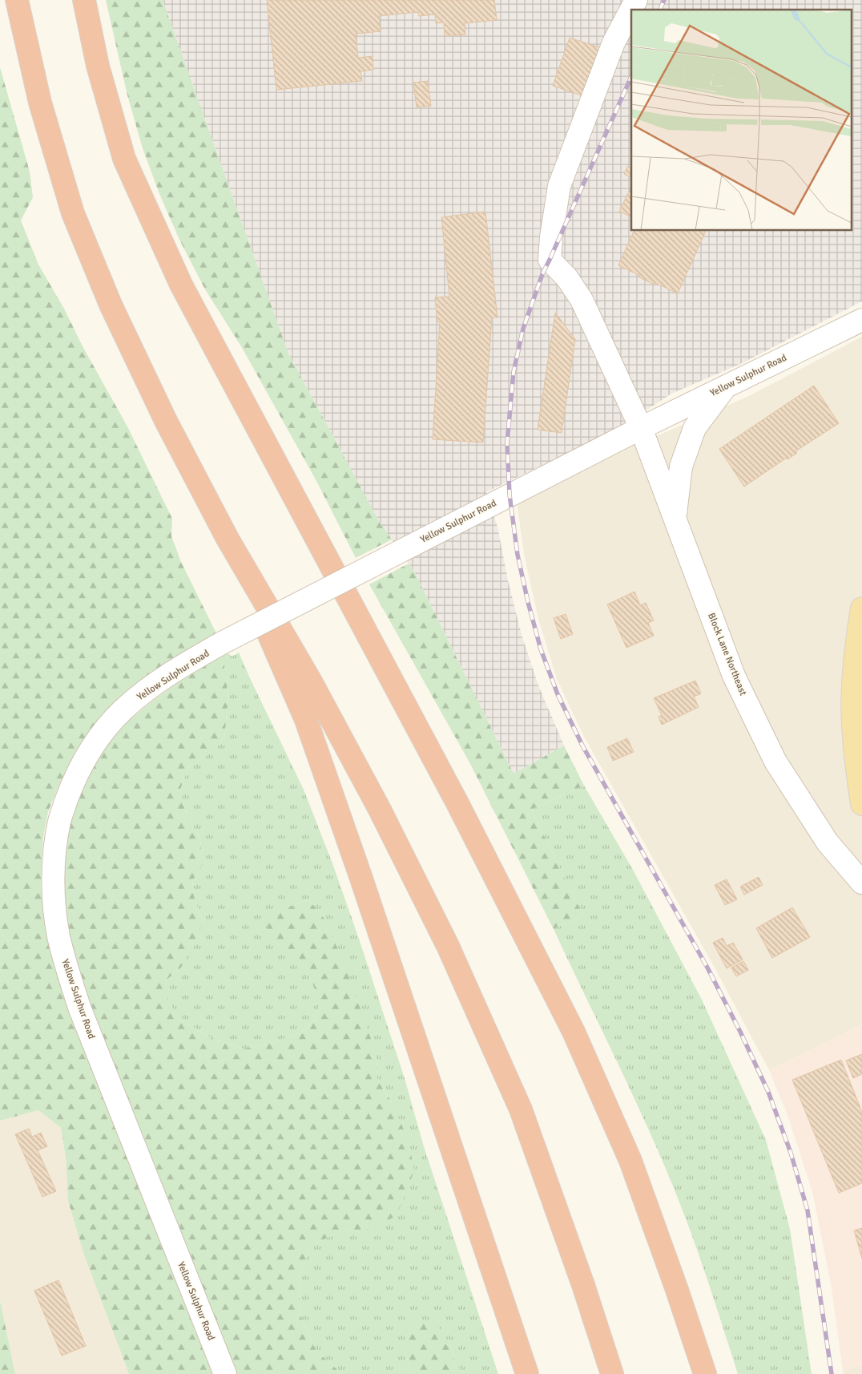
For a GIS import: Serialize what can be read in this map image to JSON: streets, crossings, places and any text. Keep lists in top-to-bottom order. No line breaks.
{"streets":{"street":["Yellow Sulphur Road","Block Lane Northeast"]},"crossings":[["Yellow Sulphur Road","Block Lane Northeast"]]}
